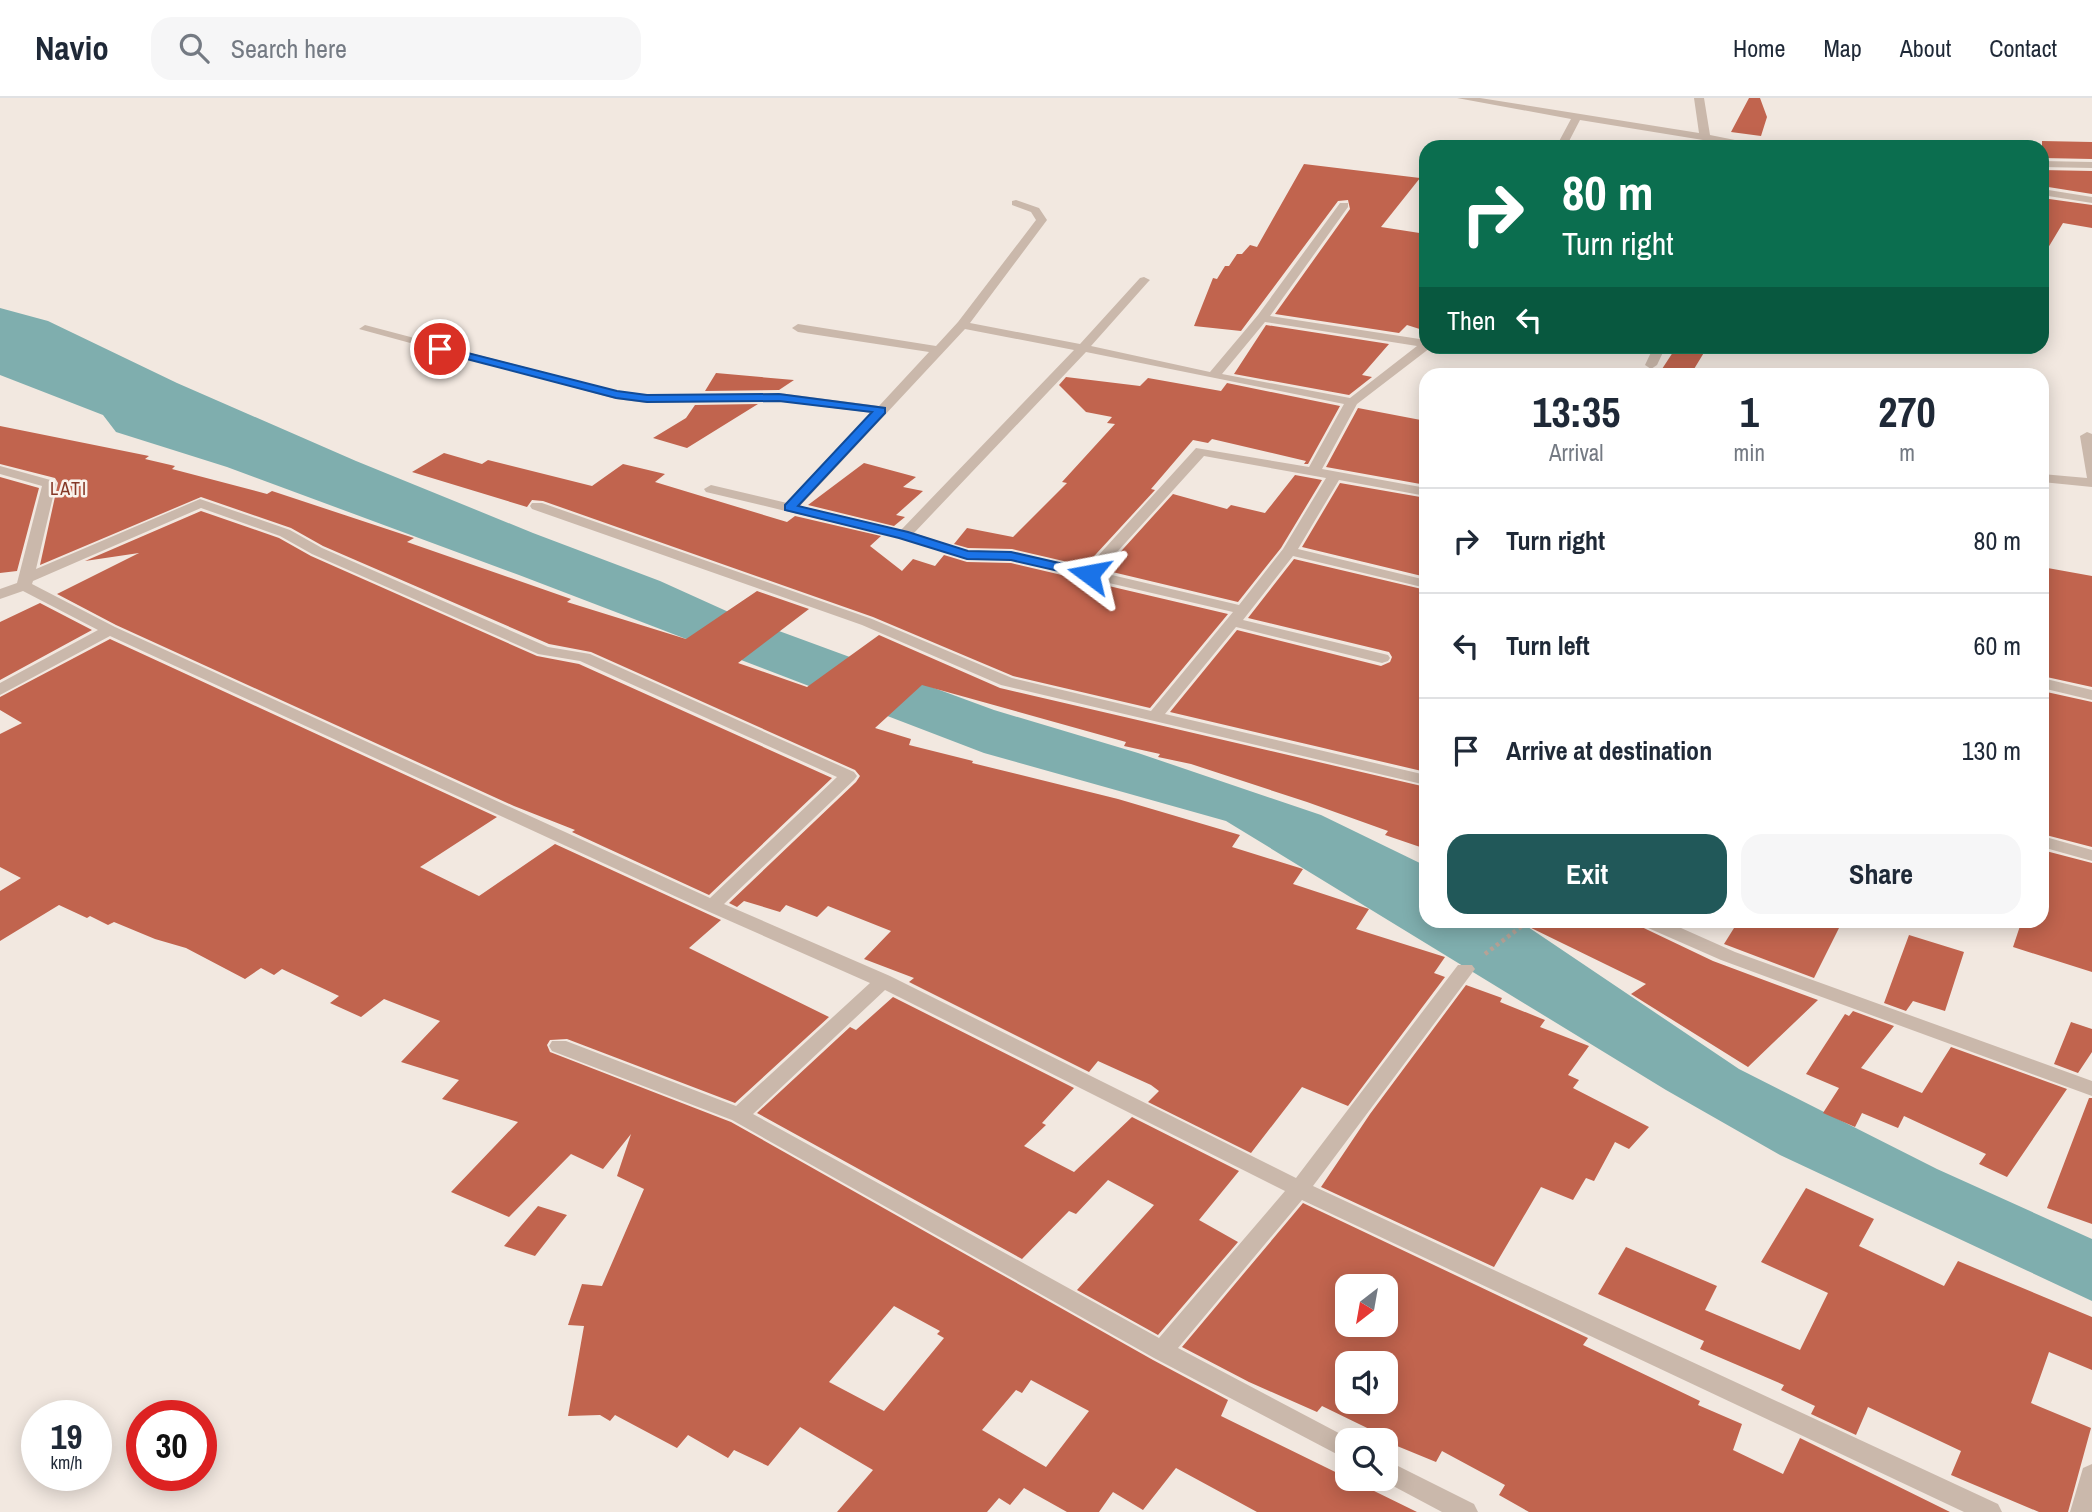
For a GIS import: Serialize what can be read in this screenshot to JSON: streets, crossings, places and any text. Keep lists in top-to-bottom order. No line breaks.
{"districts":["LATI"],"north":"bottom left","page":{"header":"Navio","search":"Search here","nav":["Home","Map","About","Contact"],"turn":["80 m","Turn right"],"then":"Then","eta":["13:35","Arrival","1","min","270","m"],"list":[{"name":"Turn right","value":"80 m"},{"name":"Turn left","value":"60 m"},{"name":"Arrive at destination","value":"130 m"}],"buttons":["Exit","Share"],"speed":"19 km/h","limit":"30"}}
